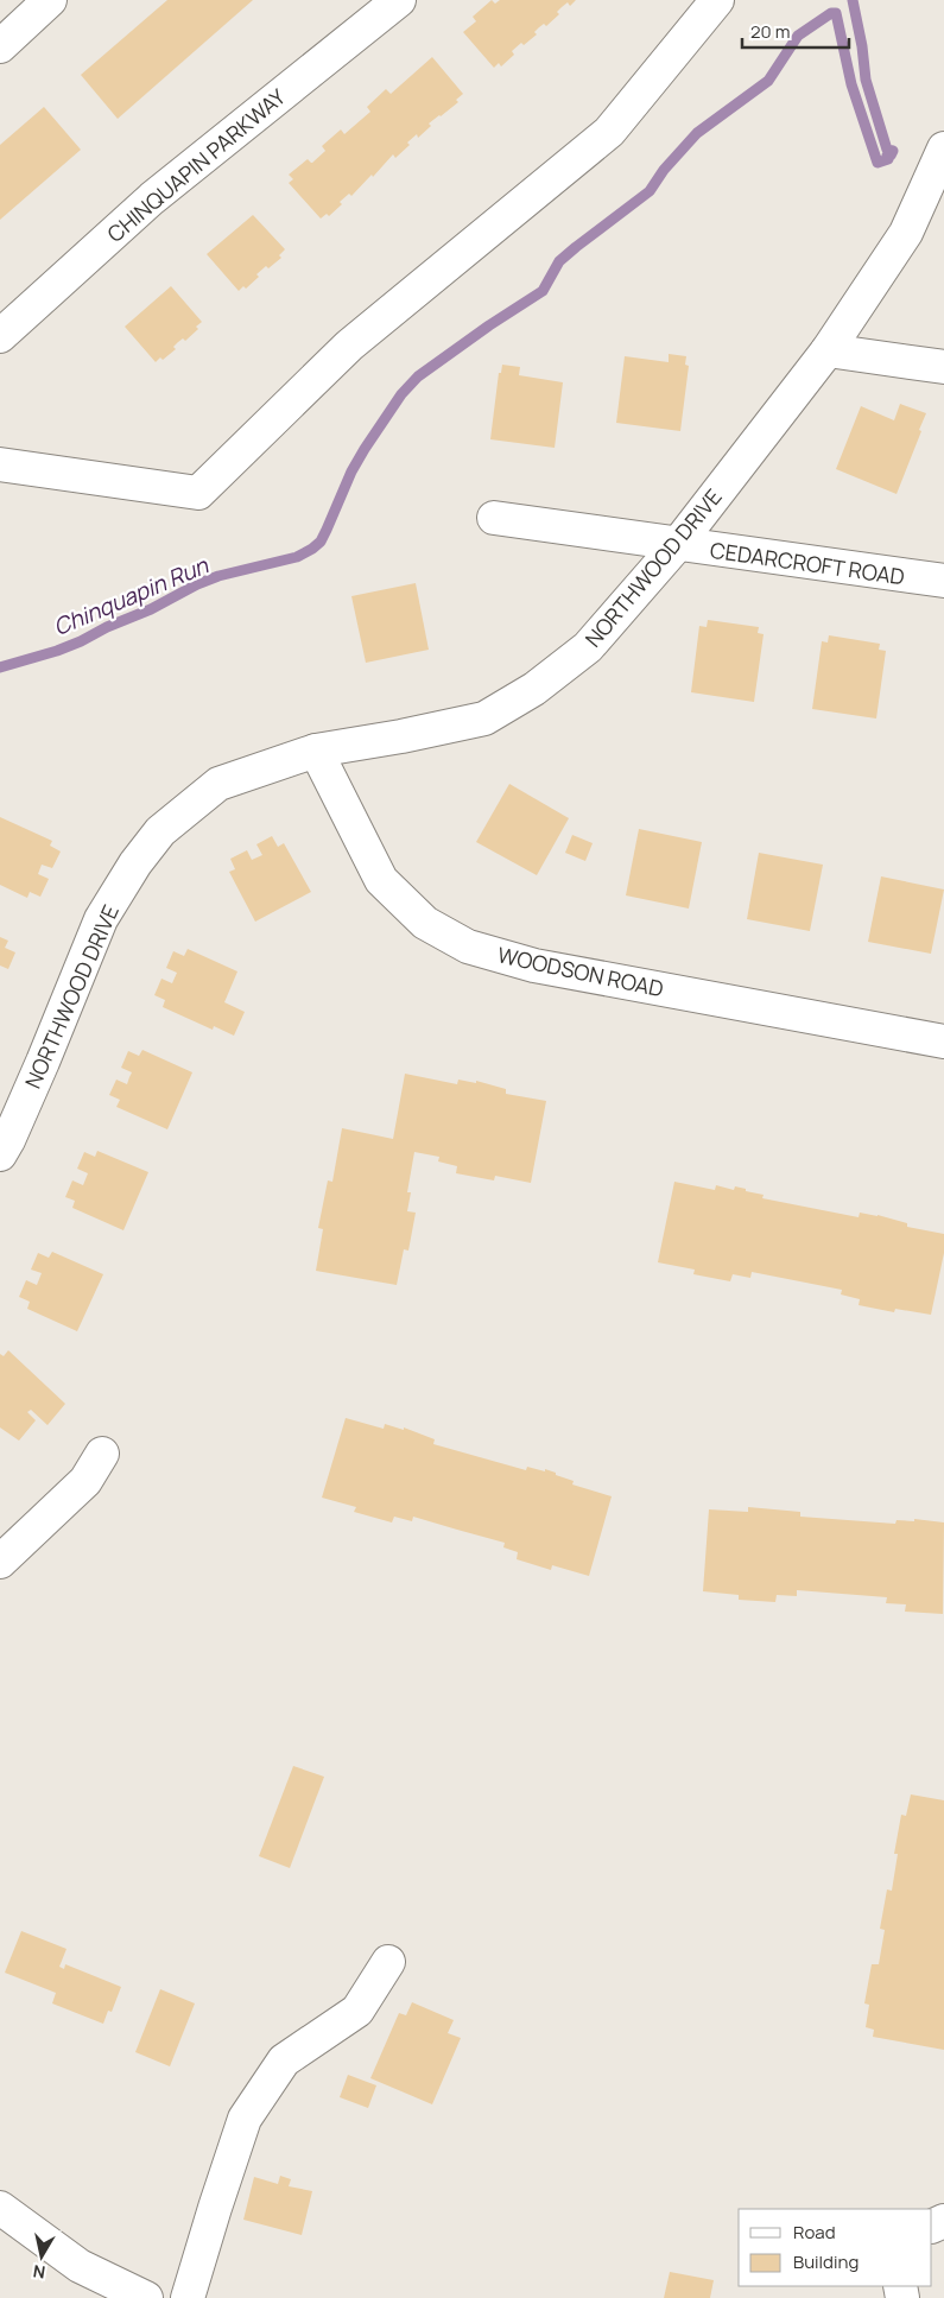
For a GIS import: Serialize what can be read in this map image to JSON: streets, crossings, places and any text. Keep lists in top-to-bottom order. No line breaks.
{"streets":{"street":["CHINQUAPIN PARKWAY","CEDARCROFT ROAD","NORTHWOOD DRIVE","WOODSON ROAD"]},"crossings":[["CEDARCROFT ROAD","NORTHWOOD DRIVE"],["NORTHWOOD DRIVE","WOODSON ROAD"]],"water":["Chinquapin Run"],"legend":["Road","Building"],"scale_bar":"20 m","north":"bottom"}
